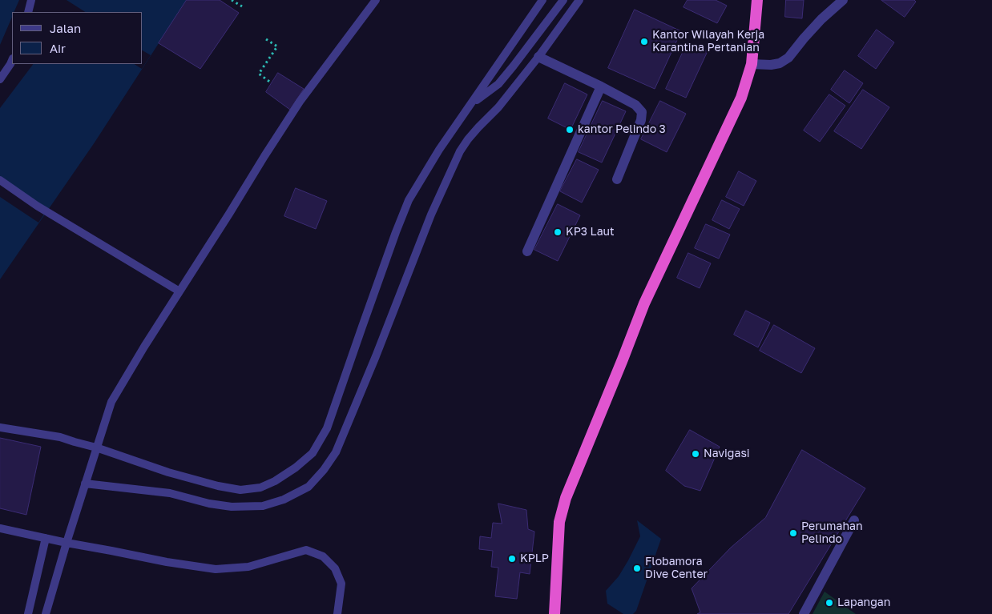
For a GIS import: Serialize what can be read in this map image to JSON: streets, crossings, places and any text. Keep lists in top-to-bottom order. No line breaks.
{"places":["Kantor Wilayah Kerja Karantina Pertanian","kantor Pelindo 3","KP3 Laut","Navigasi","Perumahan Pelindo","KPLP","Flobamora Dive Center","Lapangan"],"legend":["Jalan","Air"]}
